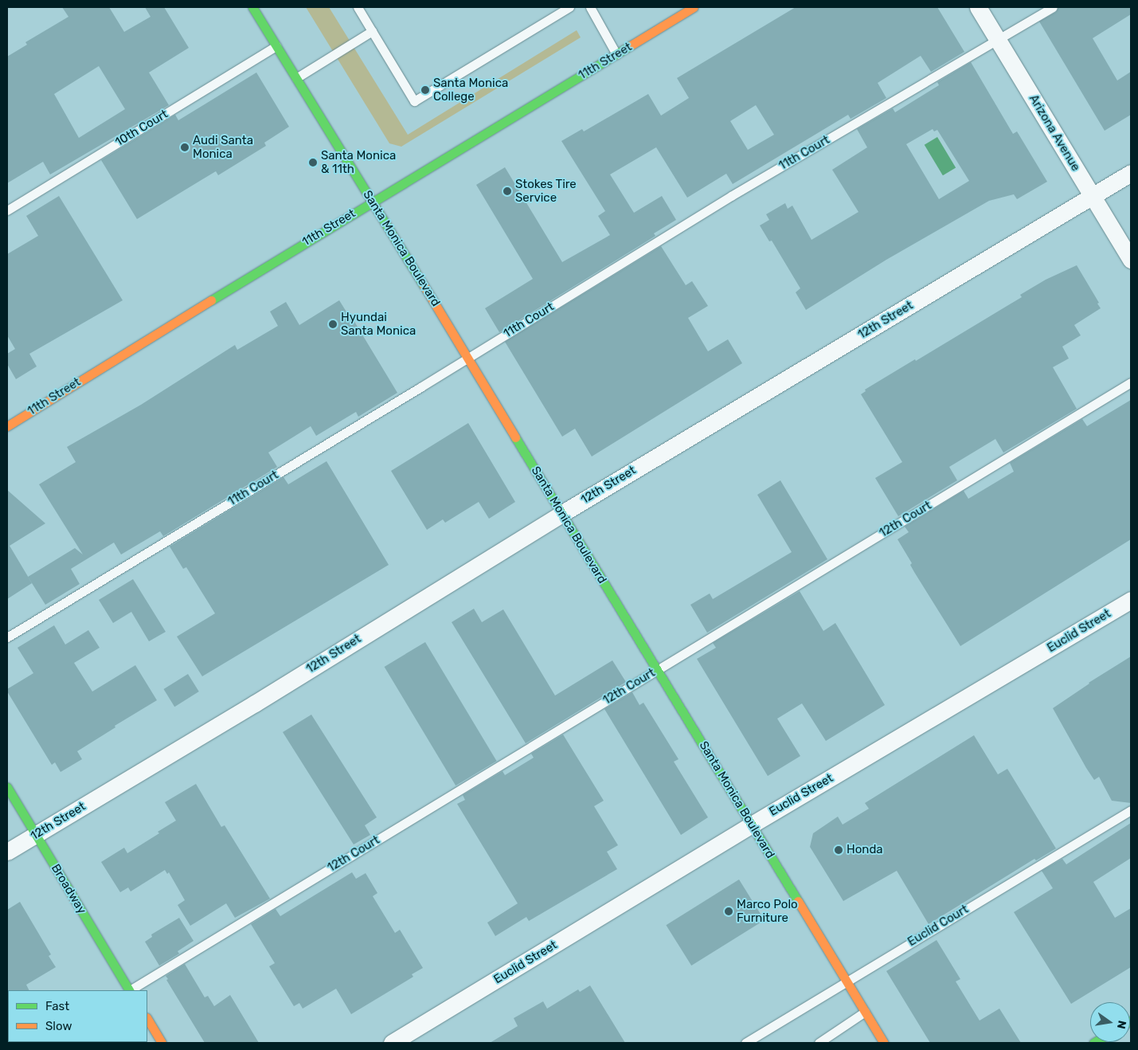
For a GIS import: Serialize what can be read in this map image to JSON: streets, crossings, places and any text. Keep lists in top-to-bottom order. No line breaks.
{"streets":{"main road":["11th Street","Santa Monica Boulevard","Broadway"],"street":["Arizona Avenue","12th Street","Euclid Street"],"lane":["10th Court","11th Court","12th Court","Euclid Court"]},"crossings":[["11th Street","Santa Monica Boulevard"],["10th Court","Santa Monica Boulevard"],["Arizona Avenue","11th Court"],["Arizona Avenue","12th Street"],["11th Court","Santa Monica Boulevard"],["Santa Monica Boulevard","12th Street"],["Santa Monica Boulevard","12th Court"],["Santa Monica Boulevard","Euclid Street"],["Santa Monica Boulevard","Euclid Court"],["12th Street","Broadway"]],"places":["Santa Monica College","Audi Santa Monica","Santa Monica & 11th","Stokes Tire Service","Hyundai Santa Monica","Honda","Marco Polo Furniture"],"legend":["Fast","Slow"],"north":"right"}
